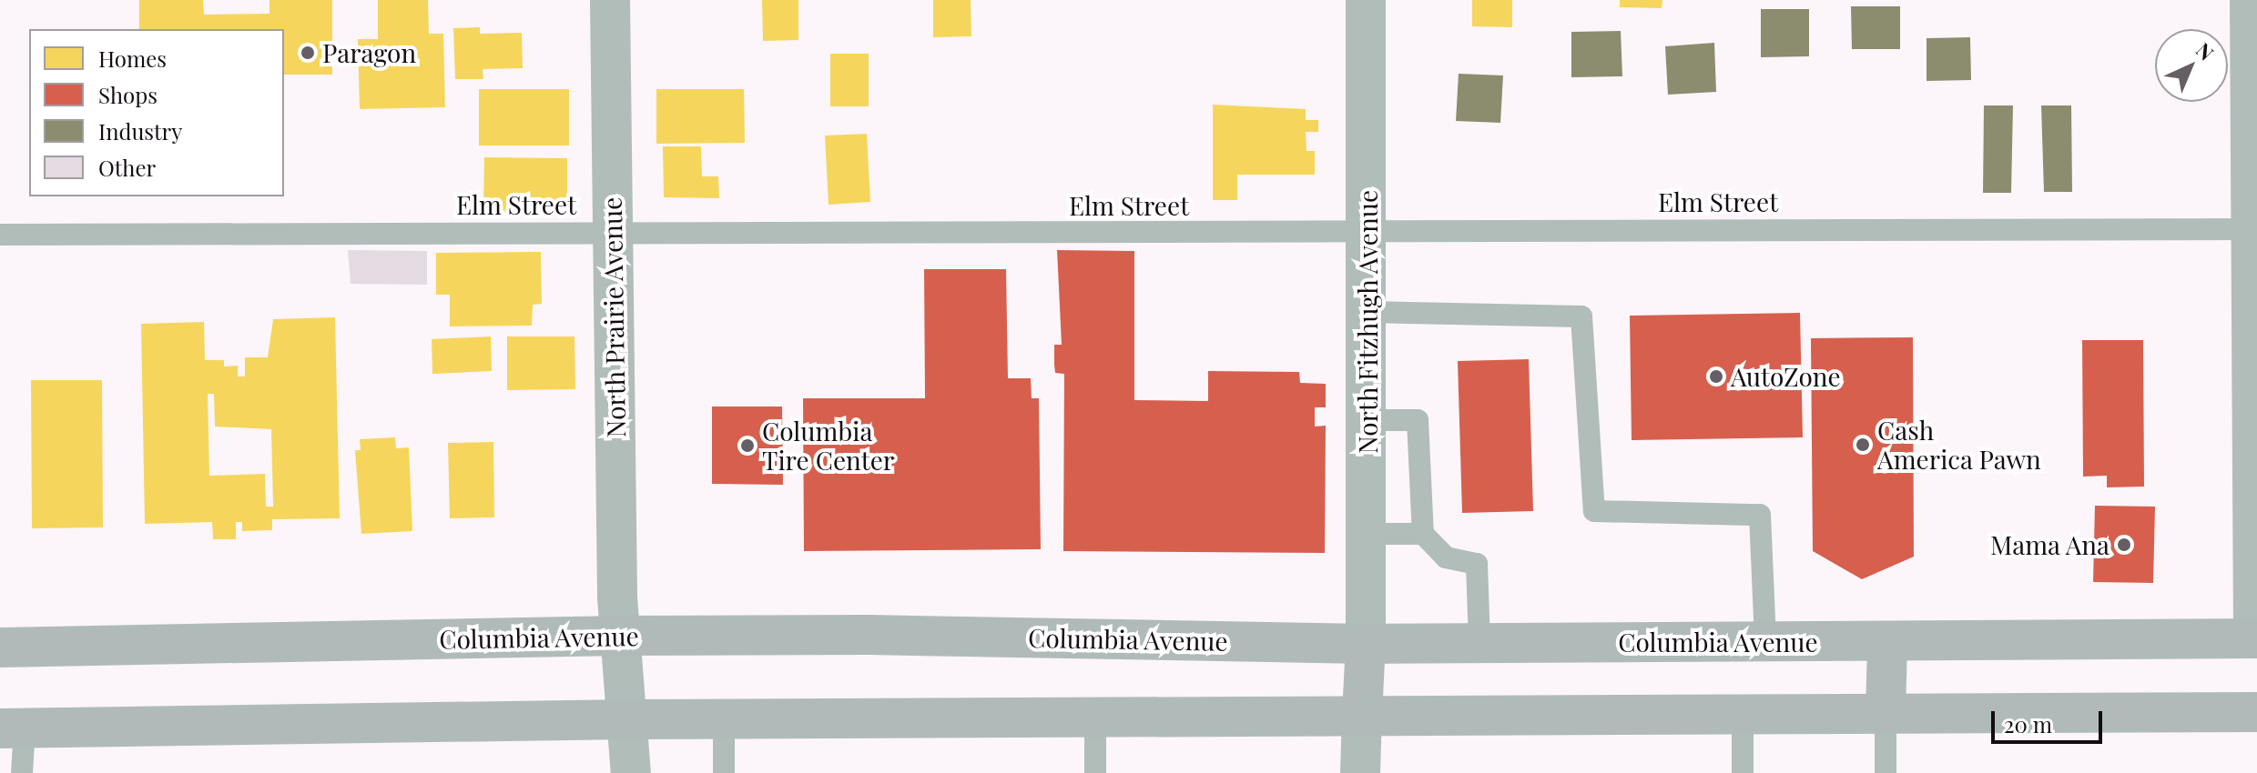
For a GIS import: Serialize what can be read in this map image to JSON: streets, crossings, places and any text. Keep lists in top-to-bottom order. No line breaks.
{"streets":{"main road":["Columbia Avenue"],"street":["North Prairie Avenue","North Fitzhugh Avenue"],"lane":["Elm Street"]},"crossings":[["Elm Street","North Prairie Avenue"],["Elm Street","North Fitzhugh Avenue"],["North Prairie Avenue","Columbia Avenue"],["North Fitzhugh Avenue","Columbia Avenue"]],"places":["Paragon","AutoZone","Cash America Pawn","Columbia Tire Center","Mama Ana"],"legend":["Homes","Shops","Industry","Other"],"scale_bar":"20 m","north":"top right"}
